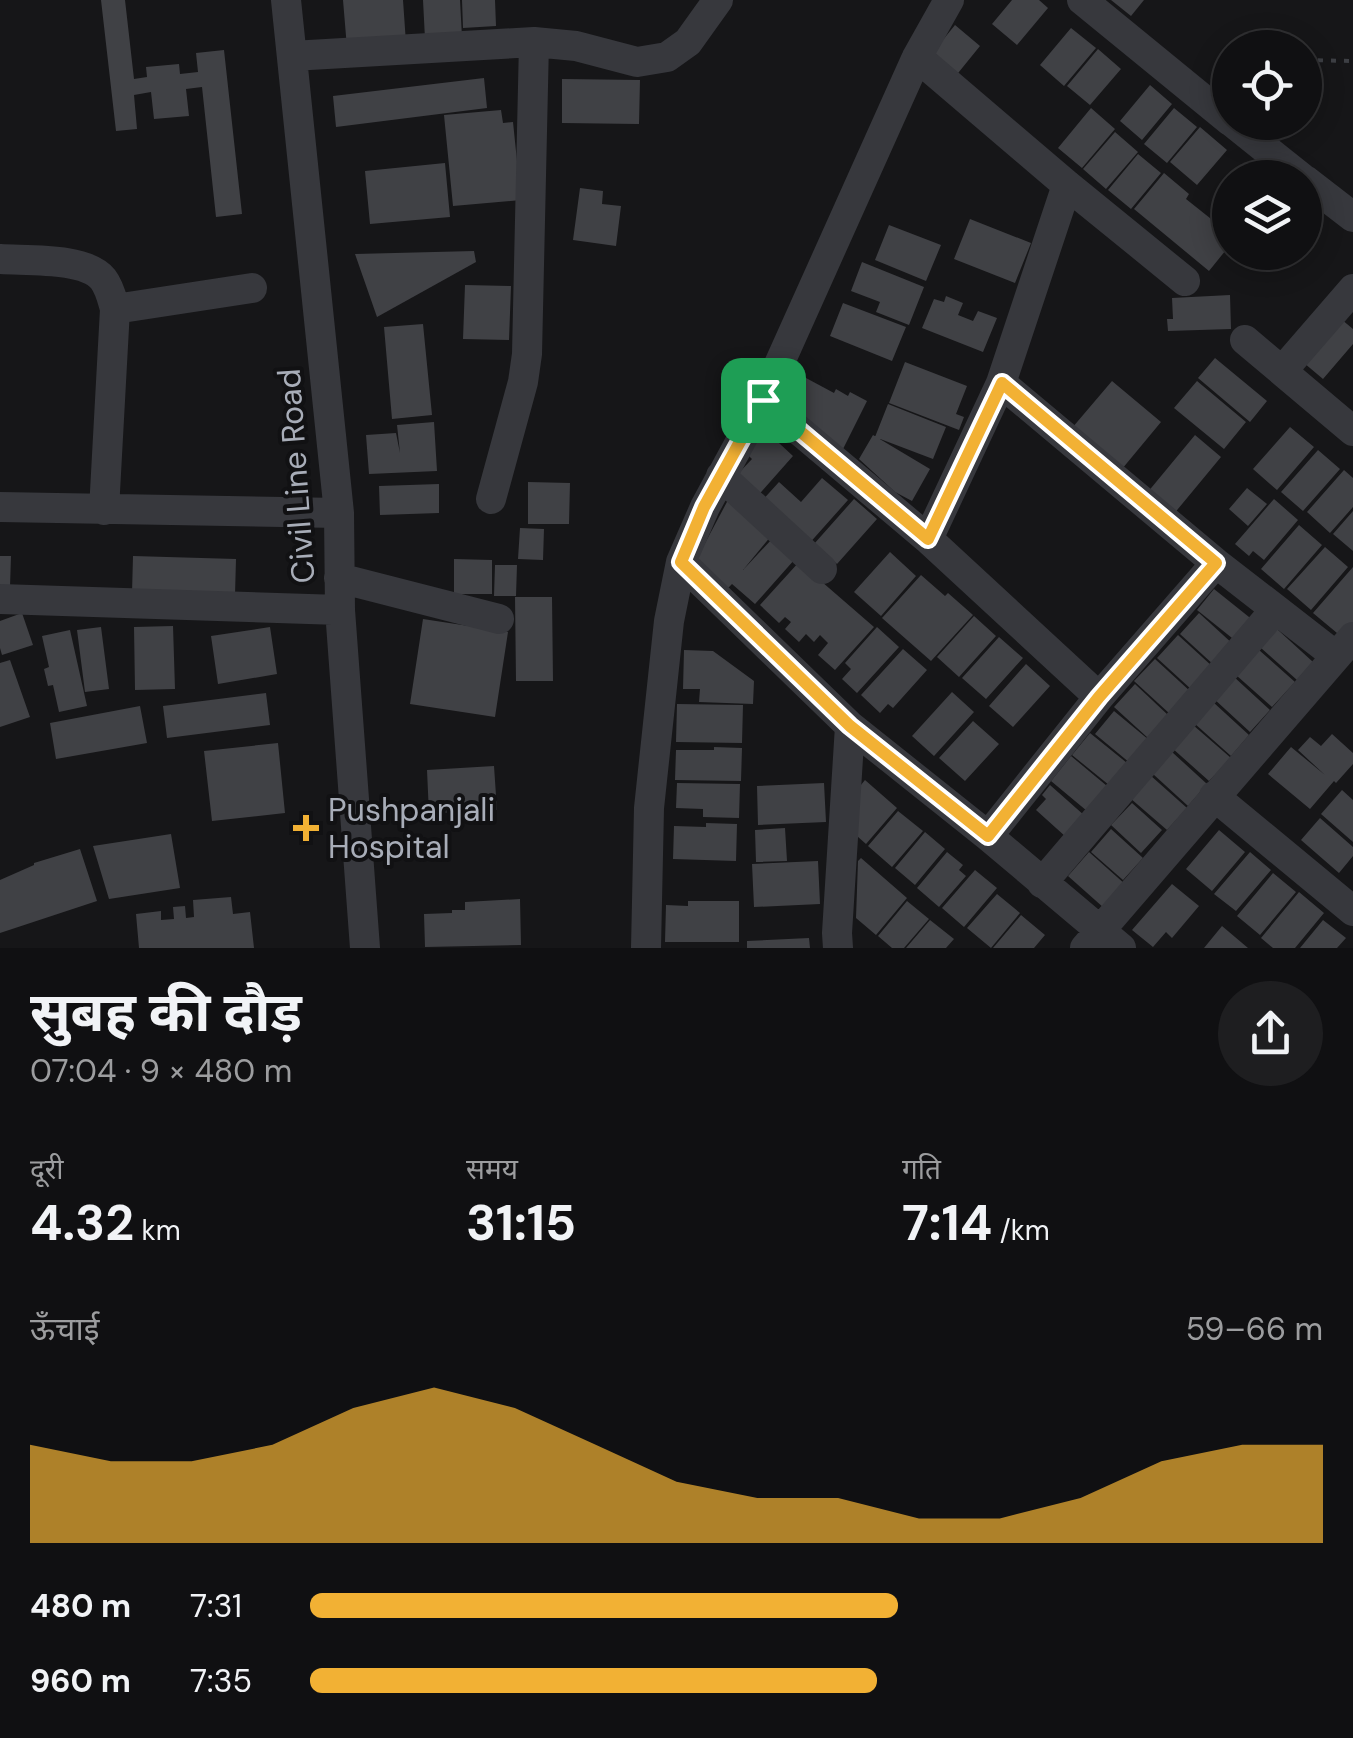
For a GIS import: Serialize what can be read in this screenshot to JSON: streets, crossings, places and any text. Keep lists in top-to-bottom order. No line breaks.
{"streets":{"street":["Civil Line Road"]},"places":{"health":["Pushpanjali Hospital"]},"page":{"heading":["सुबह की दौड़","07:04 · 9 × 480 m"],"stats":[["दूरी","4.32 km"],["समय","31:15"],["गति","7:14 /km"]],"chart":["ऊँचाई","59–66 m"],"list":[{"name":"480 m","note":"7:31"},{"name":"960 m","note":"7:35"}]}}
